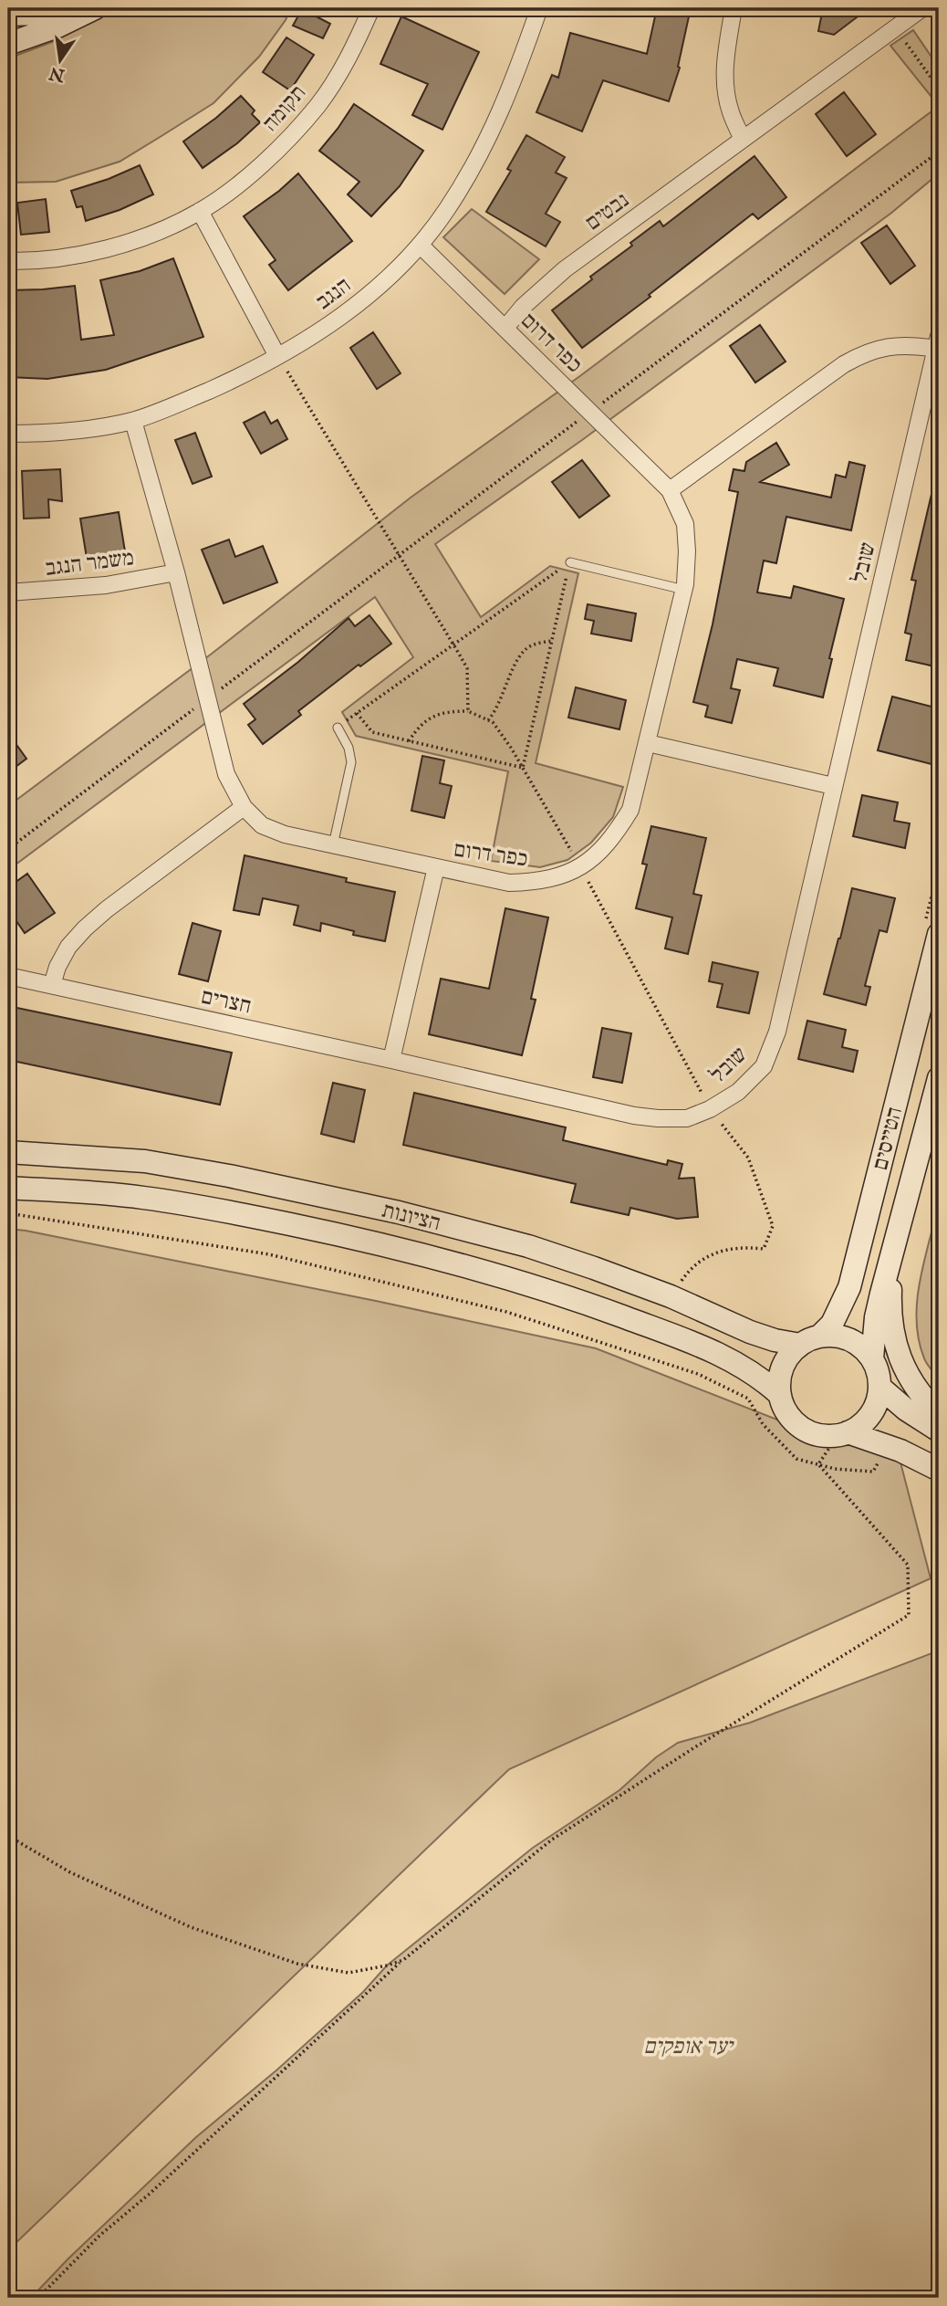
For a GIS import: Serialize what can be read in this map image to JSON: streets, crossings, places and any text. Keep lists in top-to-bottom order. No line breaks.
{"streets":{"street":["תקומה","נבטים","הנגב","כפר דרום","משמר הנגב","שובל","חצרים","הטייסים","הציונות"]},"crossings":[["נבטים","כפר דרום"],["הנגב","כפר דרום"],["כפר דרום","משמר הנגב"],["כפר דרום","שובל"],["שובל","חצרים"],["הטייסים","הציונות"]],"parks":["יער אופקים"],"north":"bottom"}
